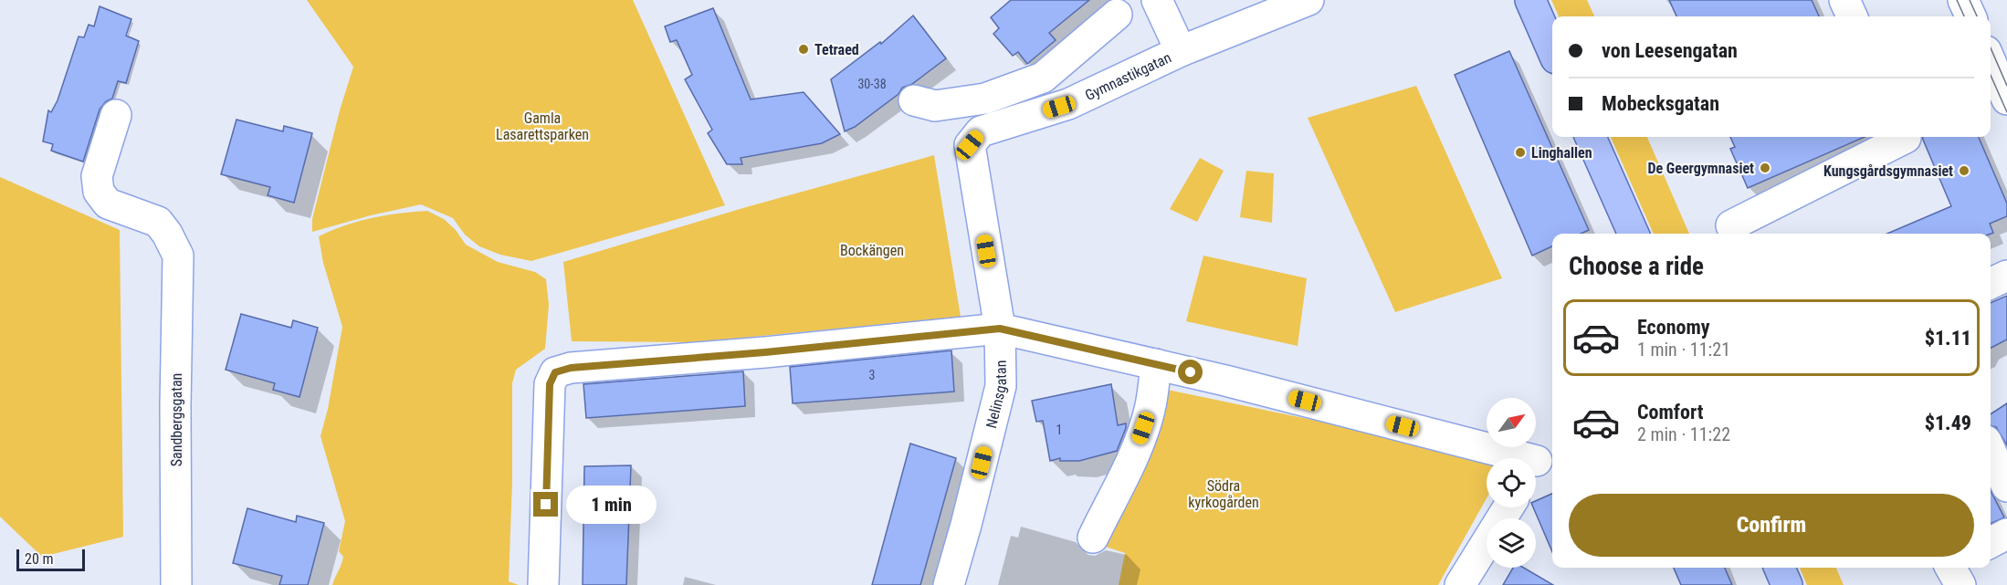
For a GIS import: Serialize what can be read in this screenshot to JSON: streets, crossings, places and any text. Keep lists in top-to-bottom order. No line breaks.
{"streets":{"street":["Gymnastikgatan","Nelinsgatan","Sandbergsgatan"]},"crossings":[["Gymnastikgatan","Nelinsgatan"]],"parks":["Gamla Lasarettsparken","Bockängen","Södra kyrkogården"],"places":["Tetraed","Linghallen","De Geergymnasiet","Kungsgårdsgymnasiet"],"house_numbers":["30-38","3","1"],"scale_bar":"20 m","north":"top right","page":{"banner":["von Leesengatan","Mobecksgatan"],"heading":"Choose a ride","list":[{"name":"Economy","note":"1 min · 11:21","value":"$1.11"},{"name":"Comfort","note":"2 min · 11:22","value":"$1.49"}],"buttons":"Confirm","bubble":"1 min","scale":"20 m"}}
